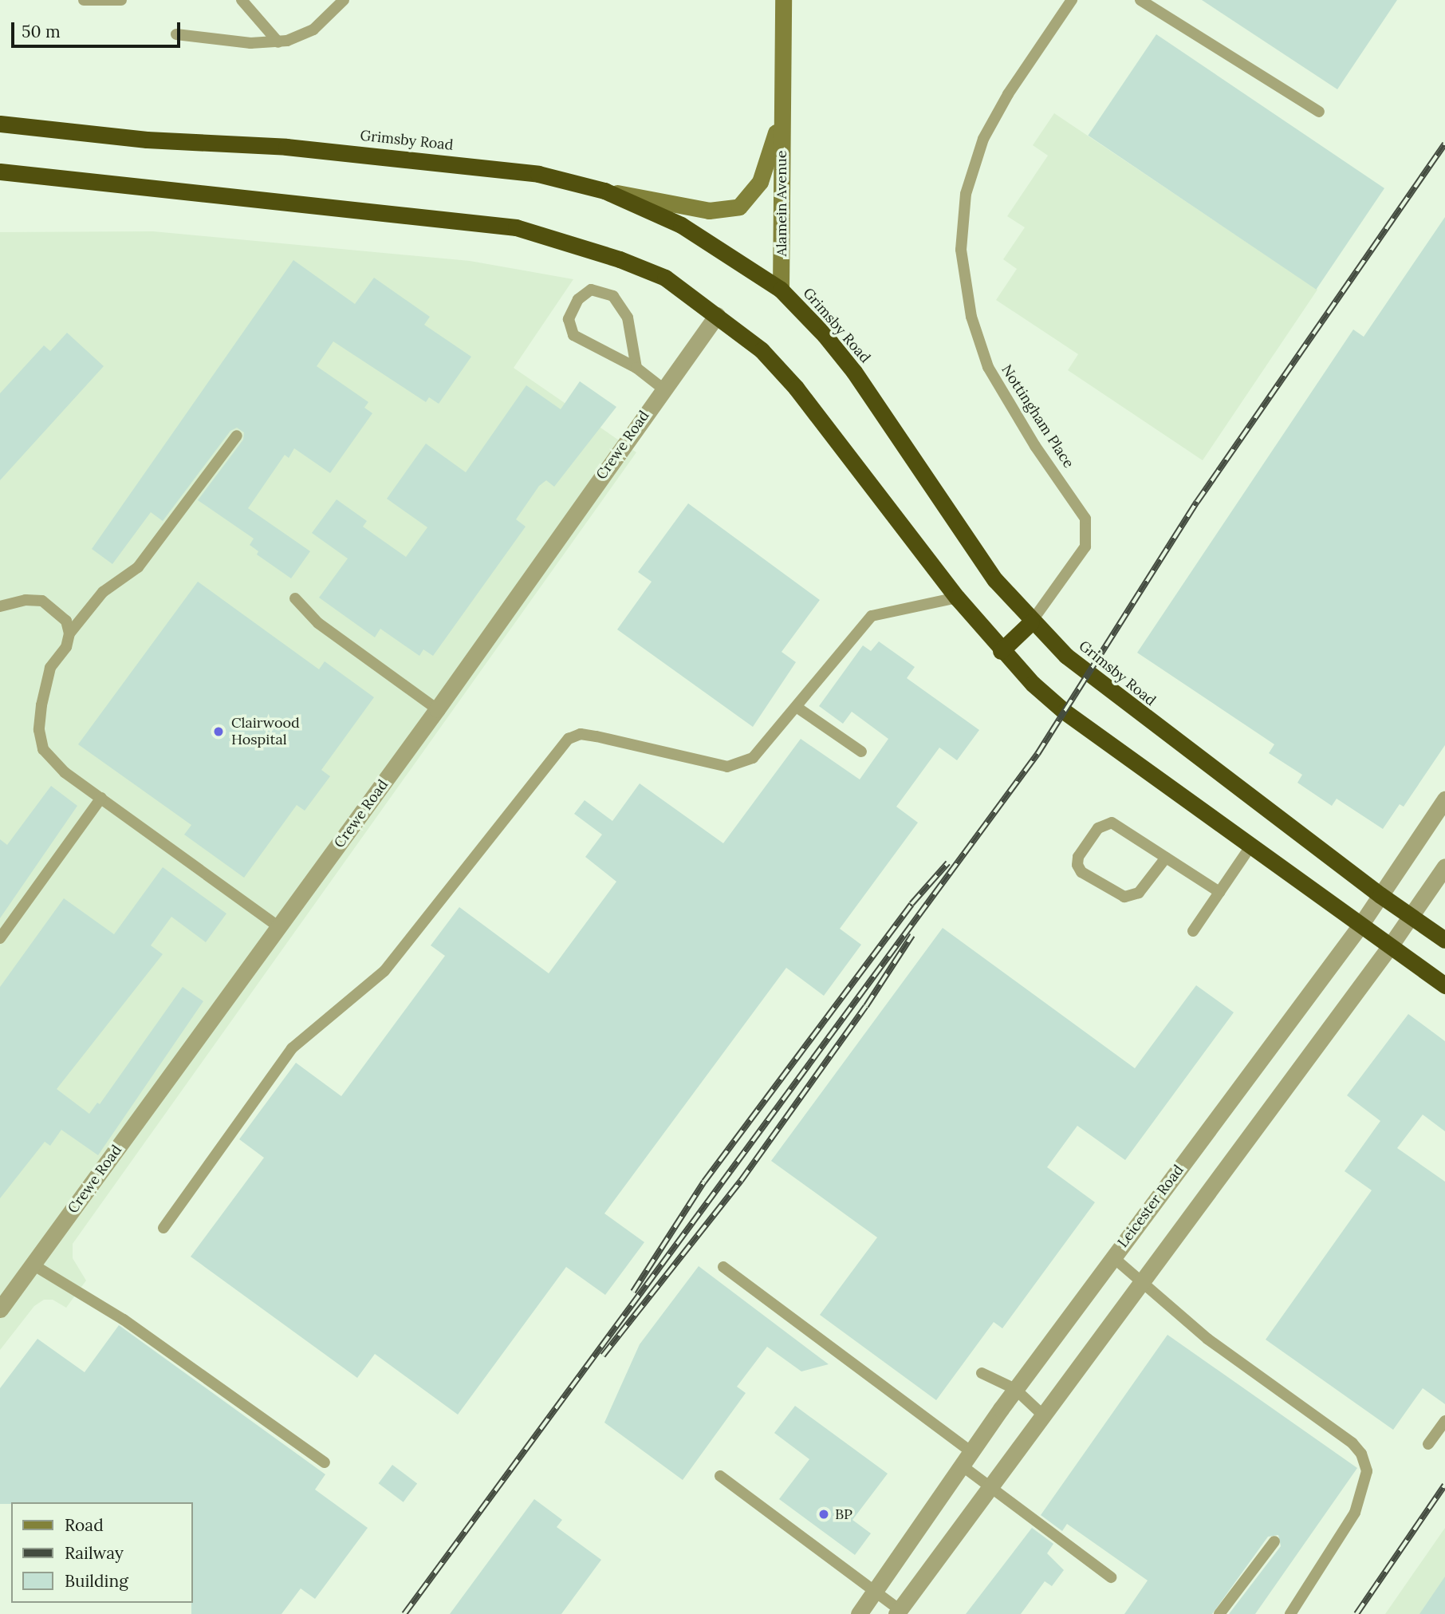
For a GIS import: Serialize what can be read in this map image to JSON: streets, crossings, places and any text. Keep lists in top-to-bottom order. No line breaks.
{"streets":{"highway":["Grimsby Road"],"street":["Alamein Avenue","Crewe Road","Leicester Road"],"lane":["Nottingham Place"]},"crossings":[["Grimsby Road","Alamein Avenue"],["Grimsby Road","Nottingham Place"],["Grimsby Road","Leicester Road"]],"places":["Clairwood Hospital","BP"],"legend":["Road","Railway","Building"],"scale_bar":"50 m"}
